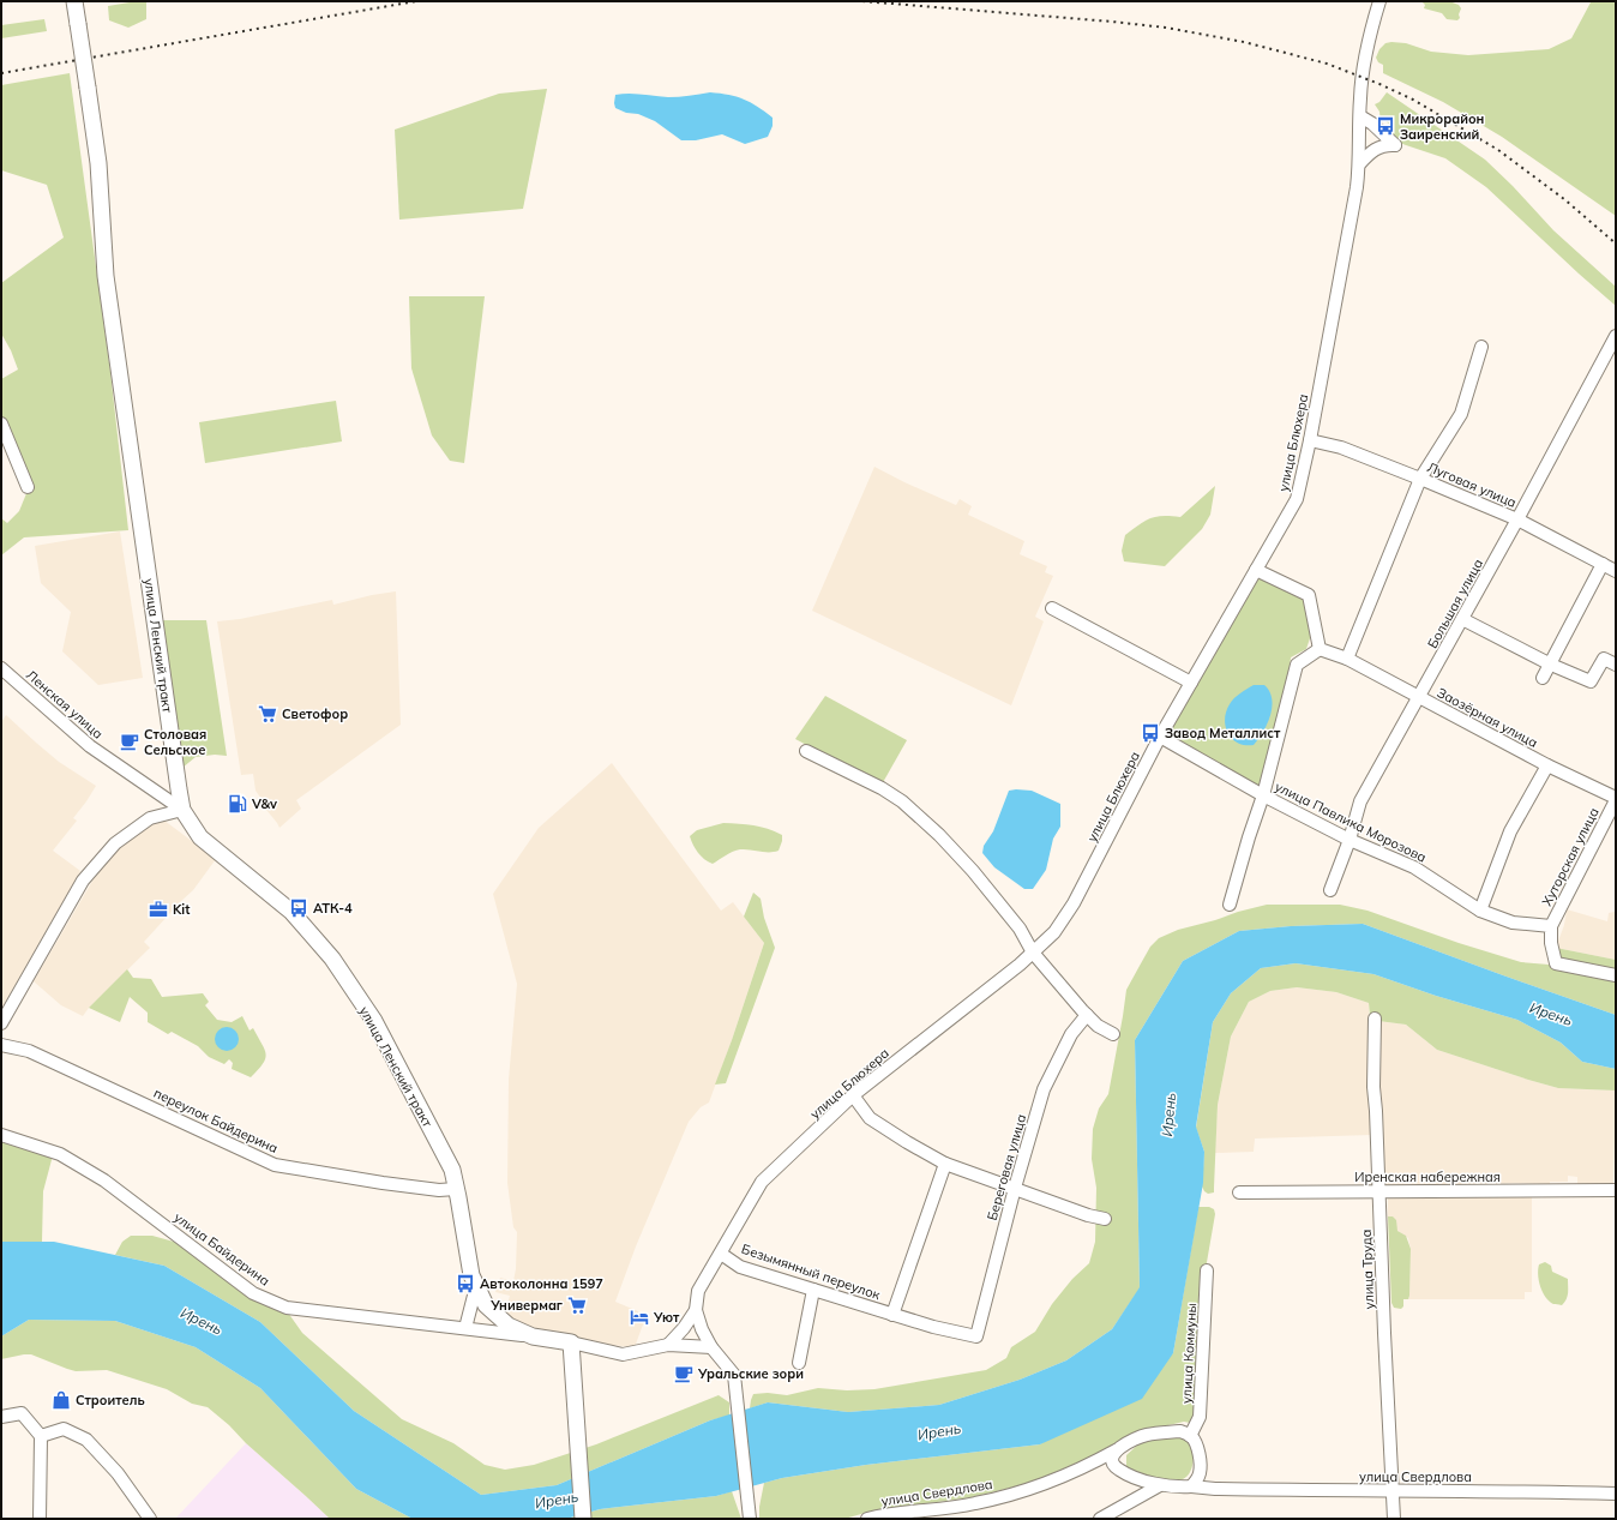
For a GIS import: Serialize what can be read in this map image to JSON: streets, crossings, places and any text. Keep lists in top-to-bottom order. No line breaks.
{"streets":{"main road":["улица Ленский тракт"],"street":["улица Блюхера","Луговая улица","Большая улица","Ленская улица","Заозёрная улица","улица Павлика Морозова","Хуторская улица","переулок Байдерина","Береговая улица","Иренская набережная","улица Байдерина","улица Труда","Безымянный переулок","улица Коммуны","улица Свердлова"]},"crossings":[["улица Блюхера","Луговая улица"],["улица Блюхера","улица Павлика Морозова"],["улица Блюхера","Безымянный переулок"],["Луговая улица","Большая улица"],["Большая улица","Заозёрная улица"],["Большая улица","улица Павлика Морозова"],["улица Ленский тракт","Ленская улица"],["улица Ленский тракт","переулок Байдерина"],["улица Ленский тракт","улица Байдерина"],["Заозёрная улица","Хуторская улица"],["улица Павлика Морозова","Хуторская улица"],["Береговая улица","Безымянный переулок"],["Иренская набережная","улица Труда"],["улица Труда","улица Свердлова"],["улица Коммуны","улица Свердлова"]],"water":["Ирень"],"places":{"bus stop":["Микрорайон Заиренский","Завод Металлист","АТК-4","Автоколонна 1597"],"supermarket":["Светофор","Универмаг"],"cafe":["Столовая Сельское","Уральские зори"],"fuel station":["V&v"],"office":["Kit"],"hotel":["Уют"],"shop":["Строитель"]}}
